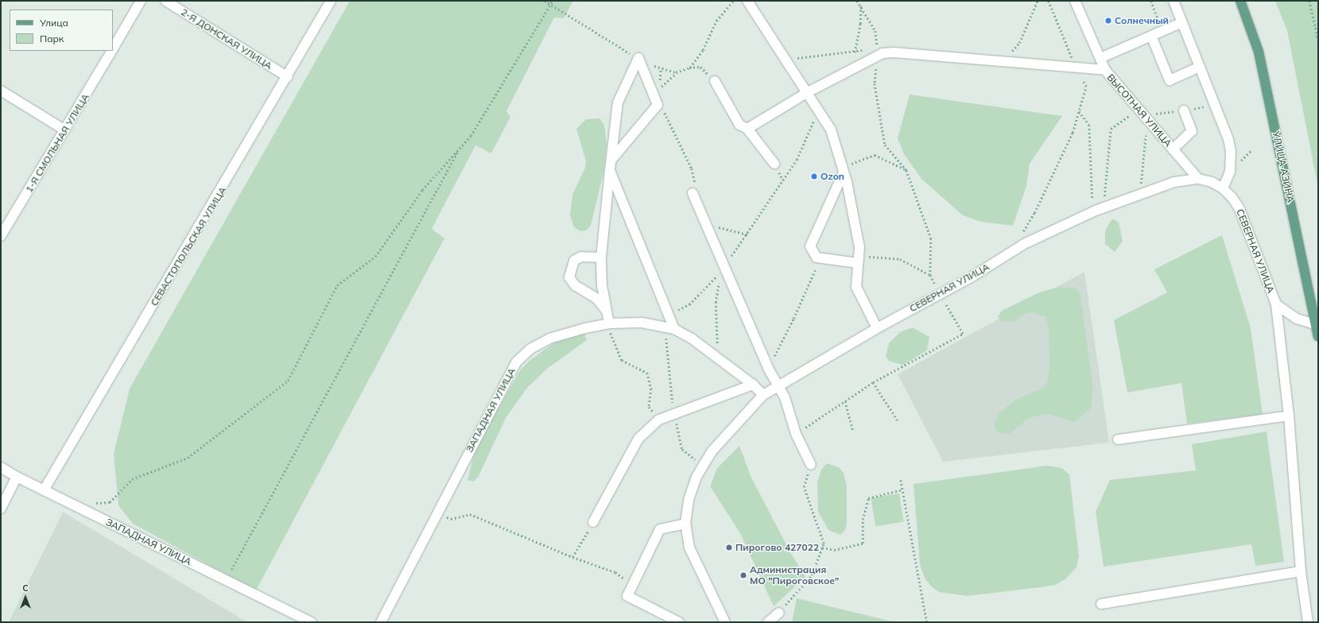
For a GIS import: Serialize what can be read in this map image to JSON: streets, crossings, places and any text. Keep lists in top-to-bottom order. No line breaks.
{"streets":{"main road":["УЛИЦА АЗИНА"],"street":["2-Я ДОНСКАЯ УЛИЦА","ВЫСОТНАЯ УЛИЦА","1-Я СМОЛЬНАЯ УЛИЦА","СЕВАСТОПОЛЬСКАЯ УЛИЦА","СЕВЕРНАЯ УЛИЦА","ЗАПАДНАЯ УЛИЦА"]},"crossings":[["2-Я ДОНСКАЯ УЛИЦА","СЕВАСТОПОЛЬСКАЯ УЛИЦА"],["ВЫСОТНАЯ УЛИЦА","СЕВЕРНАЯ УЛИЦА"],["УЛИЦА АЗИНА","СЕВЕРНАЯ УЛИЦА"],["СЕВАСТОПОЛЬСКАЯ УЛИЦА","ЗАПАДНАЯ УЛИЦА"],["СЕВЕРНАЯ УЛИЦА","ЗАПАДНАЯ УЛИЦА"]],"places":["Солнечный","Ozon","Пирогово 427022","Администрация МО \"Пироговское\""],"legend":["Улица","Парк"],"north":"top"}
